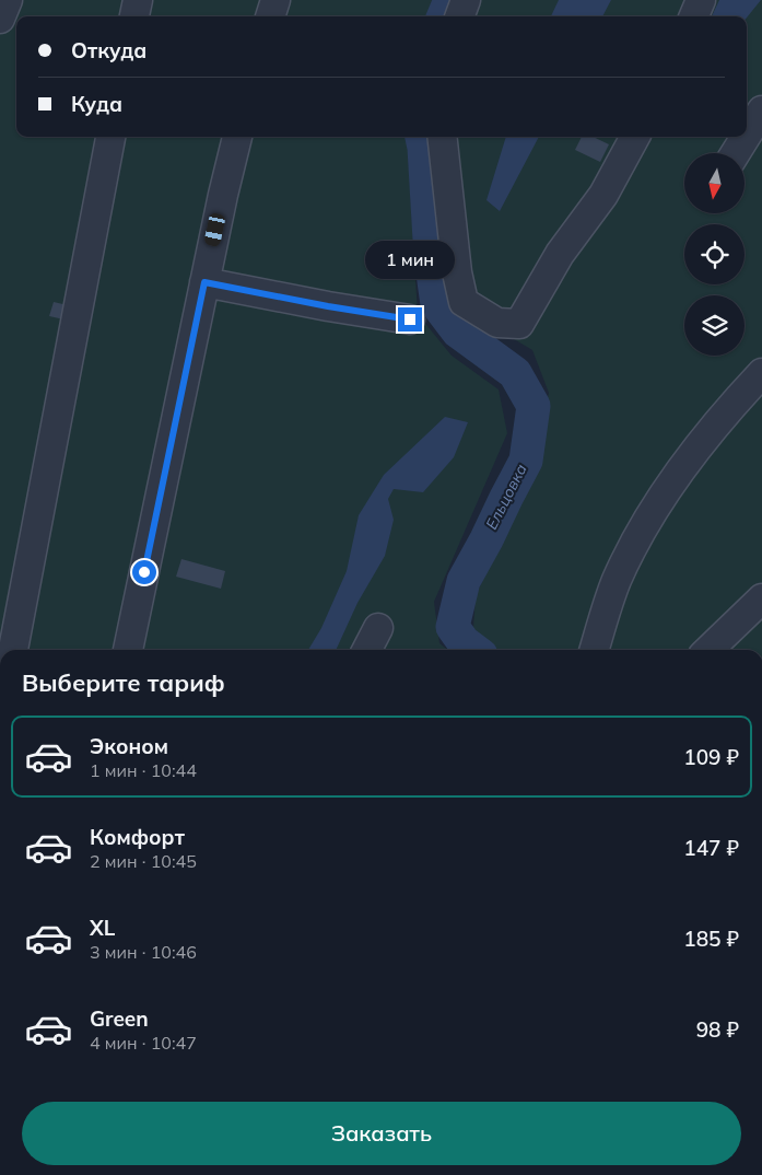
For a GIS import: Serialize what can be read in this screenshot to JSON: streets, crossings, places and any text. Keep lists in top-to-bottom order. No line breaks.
{"water":["Ельцовка"],"north":"bottom","page":{"banner":["Откуда","Куда"],"bubble":"1 мин","heading":"Выберите тариф","list":[{"name":"Эконом","note":"1 мин · 10:44","value":"109 ₽"},{"name":"Комфорт","note":"2 мин · 10:45","value":"147 ₽"},{"name":"XL","note":"3 мин · 10:46","value":"185 ₽"},{"name":"Green","note":"4 мин · 10:47","value":"98 ₽"}],"buttons":"Заказать"}}
